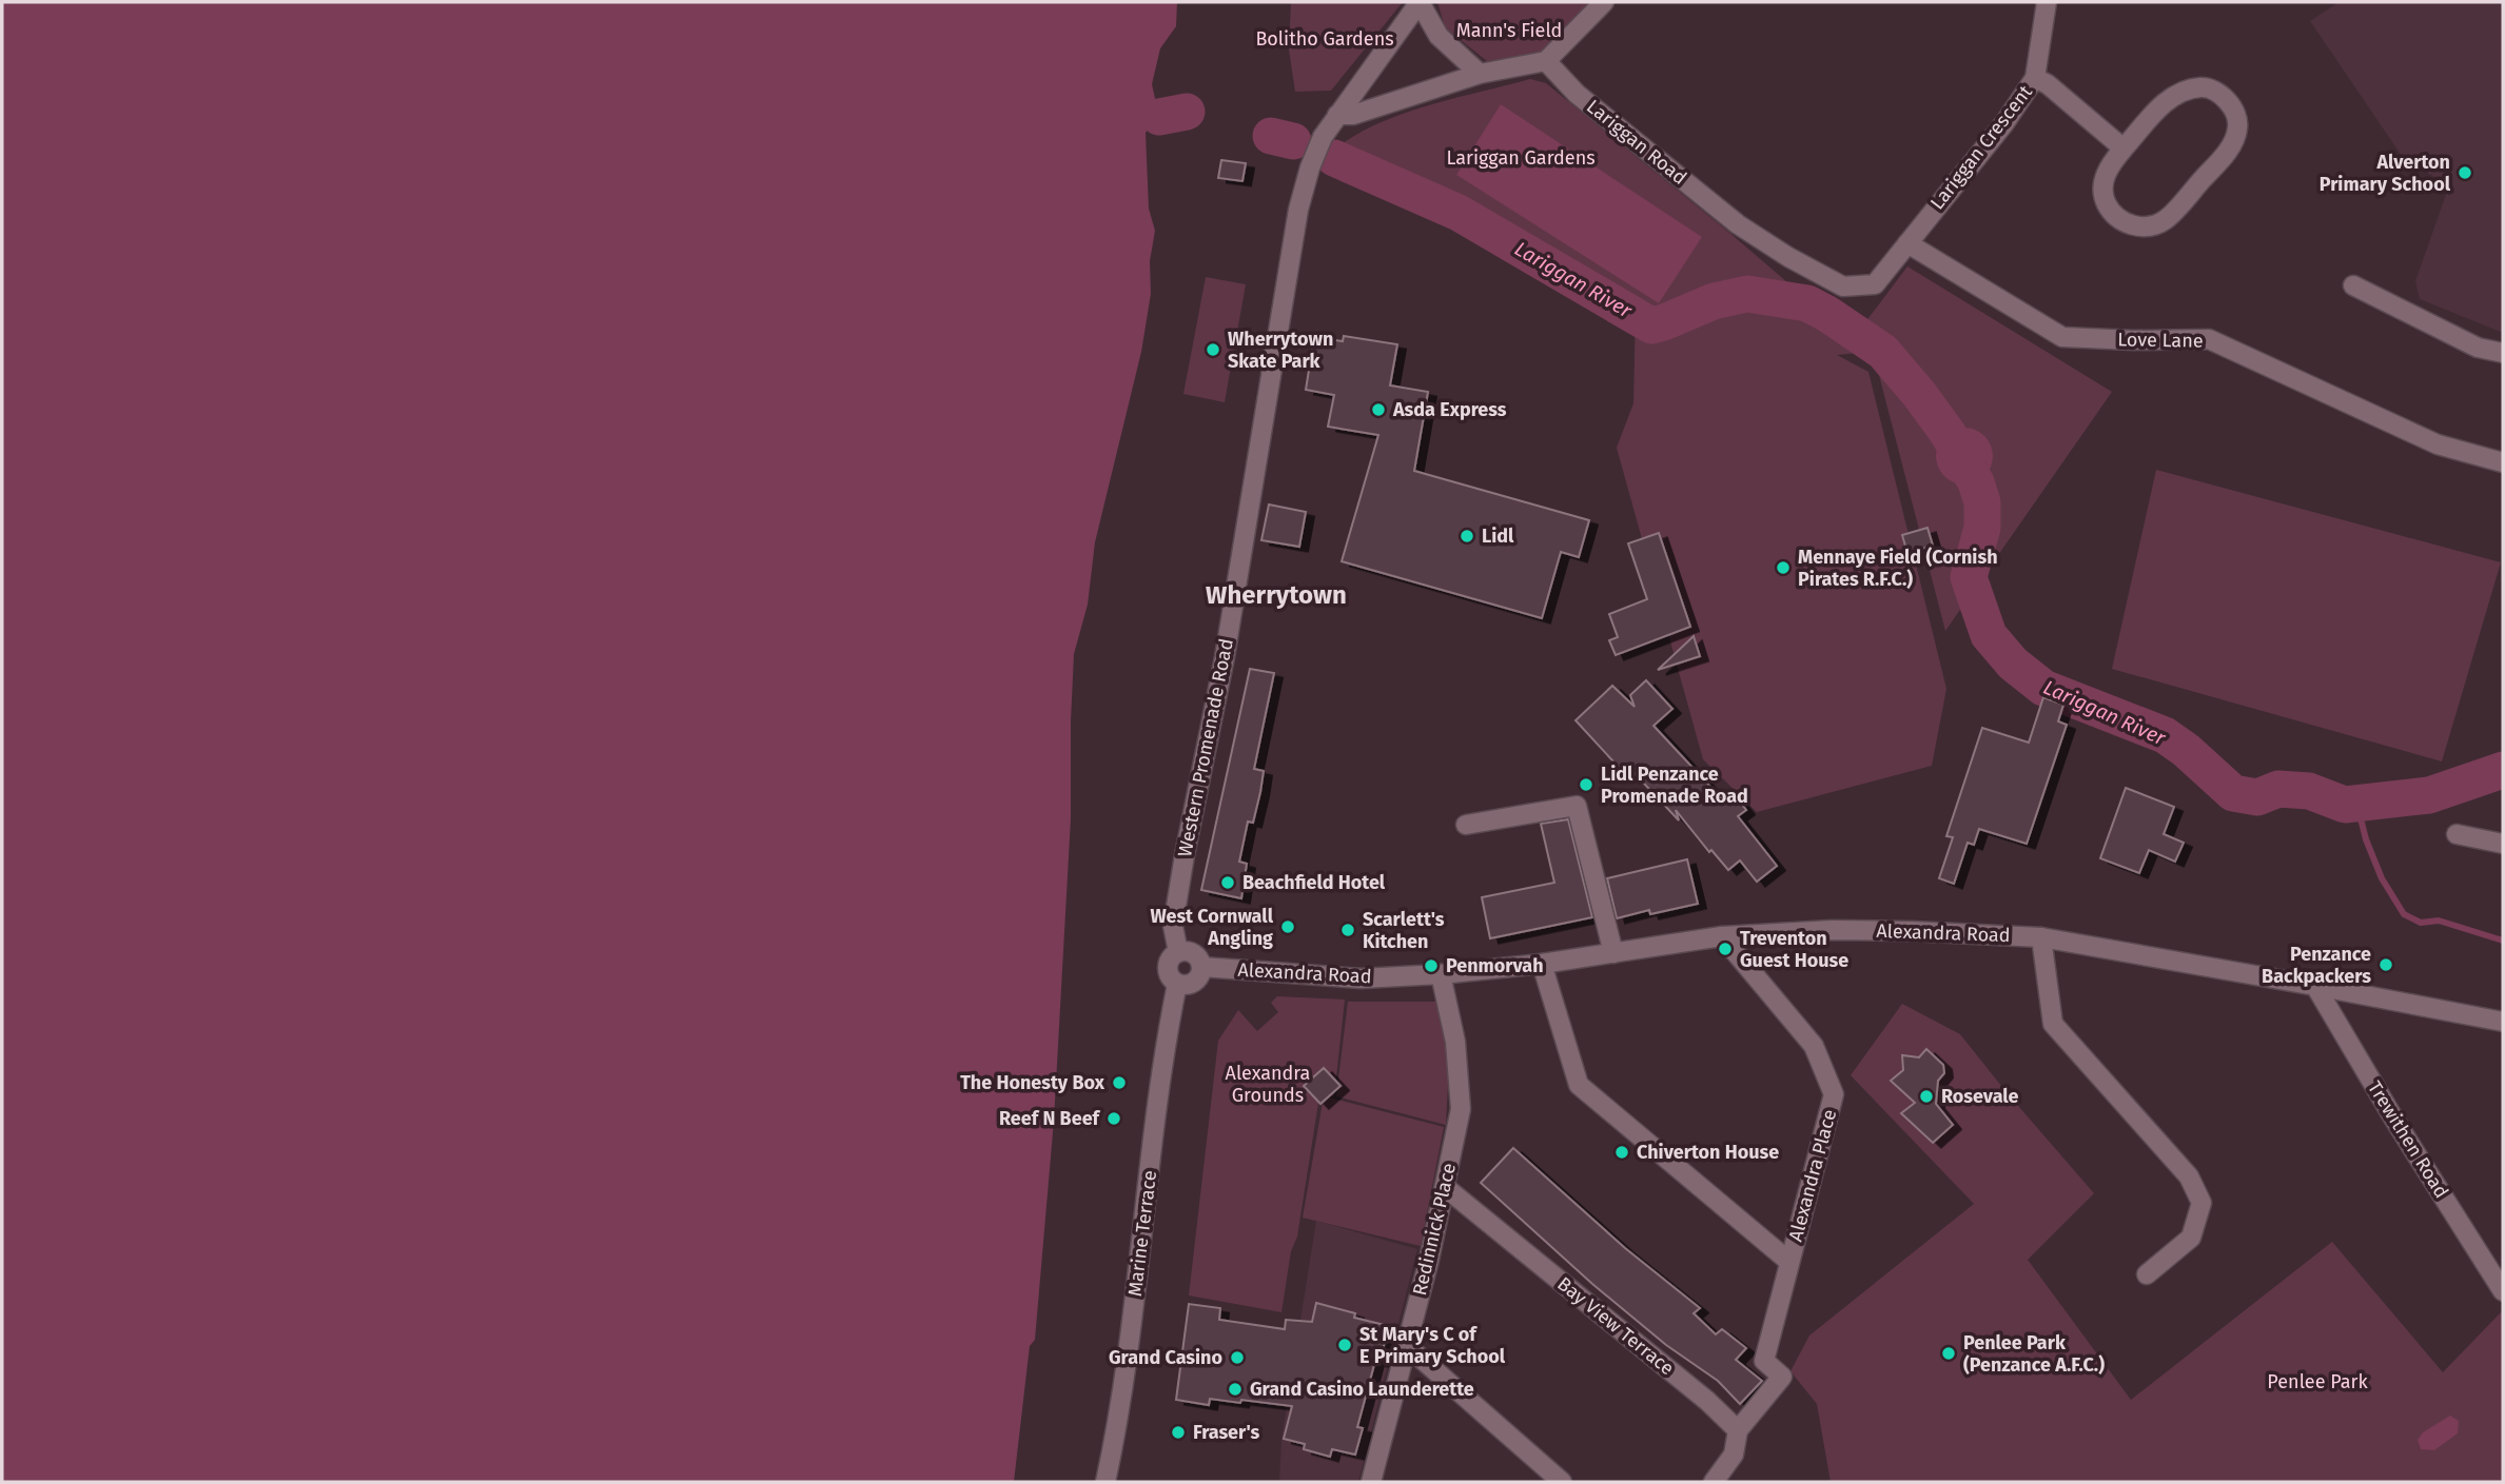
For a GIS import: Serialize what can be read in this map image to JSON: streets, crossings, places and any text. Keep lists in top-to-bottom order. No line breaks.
{"streets":{"street":["Lariggan Road","Lariggan Crescent","Love Lane","Western Promenade Road","Alexandra Road","Trewithen Road","Alexandra Place","Redinnick Place","Marine Terrace","Bay View Terrace"]},"crossings":[["Lariggan Road","Lariggan Crescent"],["Lariggan Road","Love Lane"],["Lariggan Crescent","Love Lane"],["Western Promenade Road","Alexandra Road"],["Western Promenade Road","Marine Terrace"],["Alexandra Road","Trewithen Road"],["Alexandra Road","Alexandra Place"],["Alexandra Road","Redinnick Place"],["Alexandra Road","Marine Terrace"],["Alexandra Place","Bay View Terrace"],["Redinnick Place","Bay View Terrace"]],"districts":["Wherrytown"],"water":["Lariggan River"],"parks":["Mann's Field","Bolitho Gardens","Lariggan Gardens","Alexandra Grounds","Penlee Park"],"places":["Alverton Primary School","Wherrytown Skate Park","Asda Express","Lidl","Mennaye Field (Cornish Pirates R.F.C.)","Lidl Penzance Promenade Road","Beachfield Hotel","West Cornwall Angling","Scarlett's Kitchen","Treventon Guest House","Penzance Backpackers","Penmorvah","The Honesty Box","Rosevale","Reef N Beef","Chiverton House","St Mary's C of E Primary School","Penlee Park (Penzance A.F.C.)","Grand Casino","Grand Casino Launderette","Fraser's"]}
